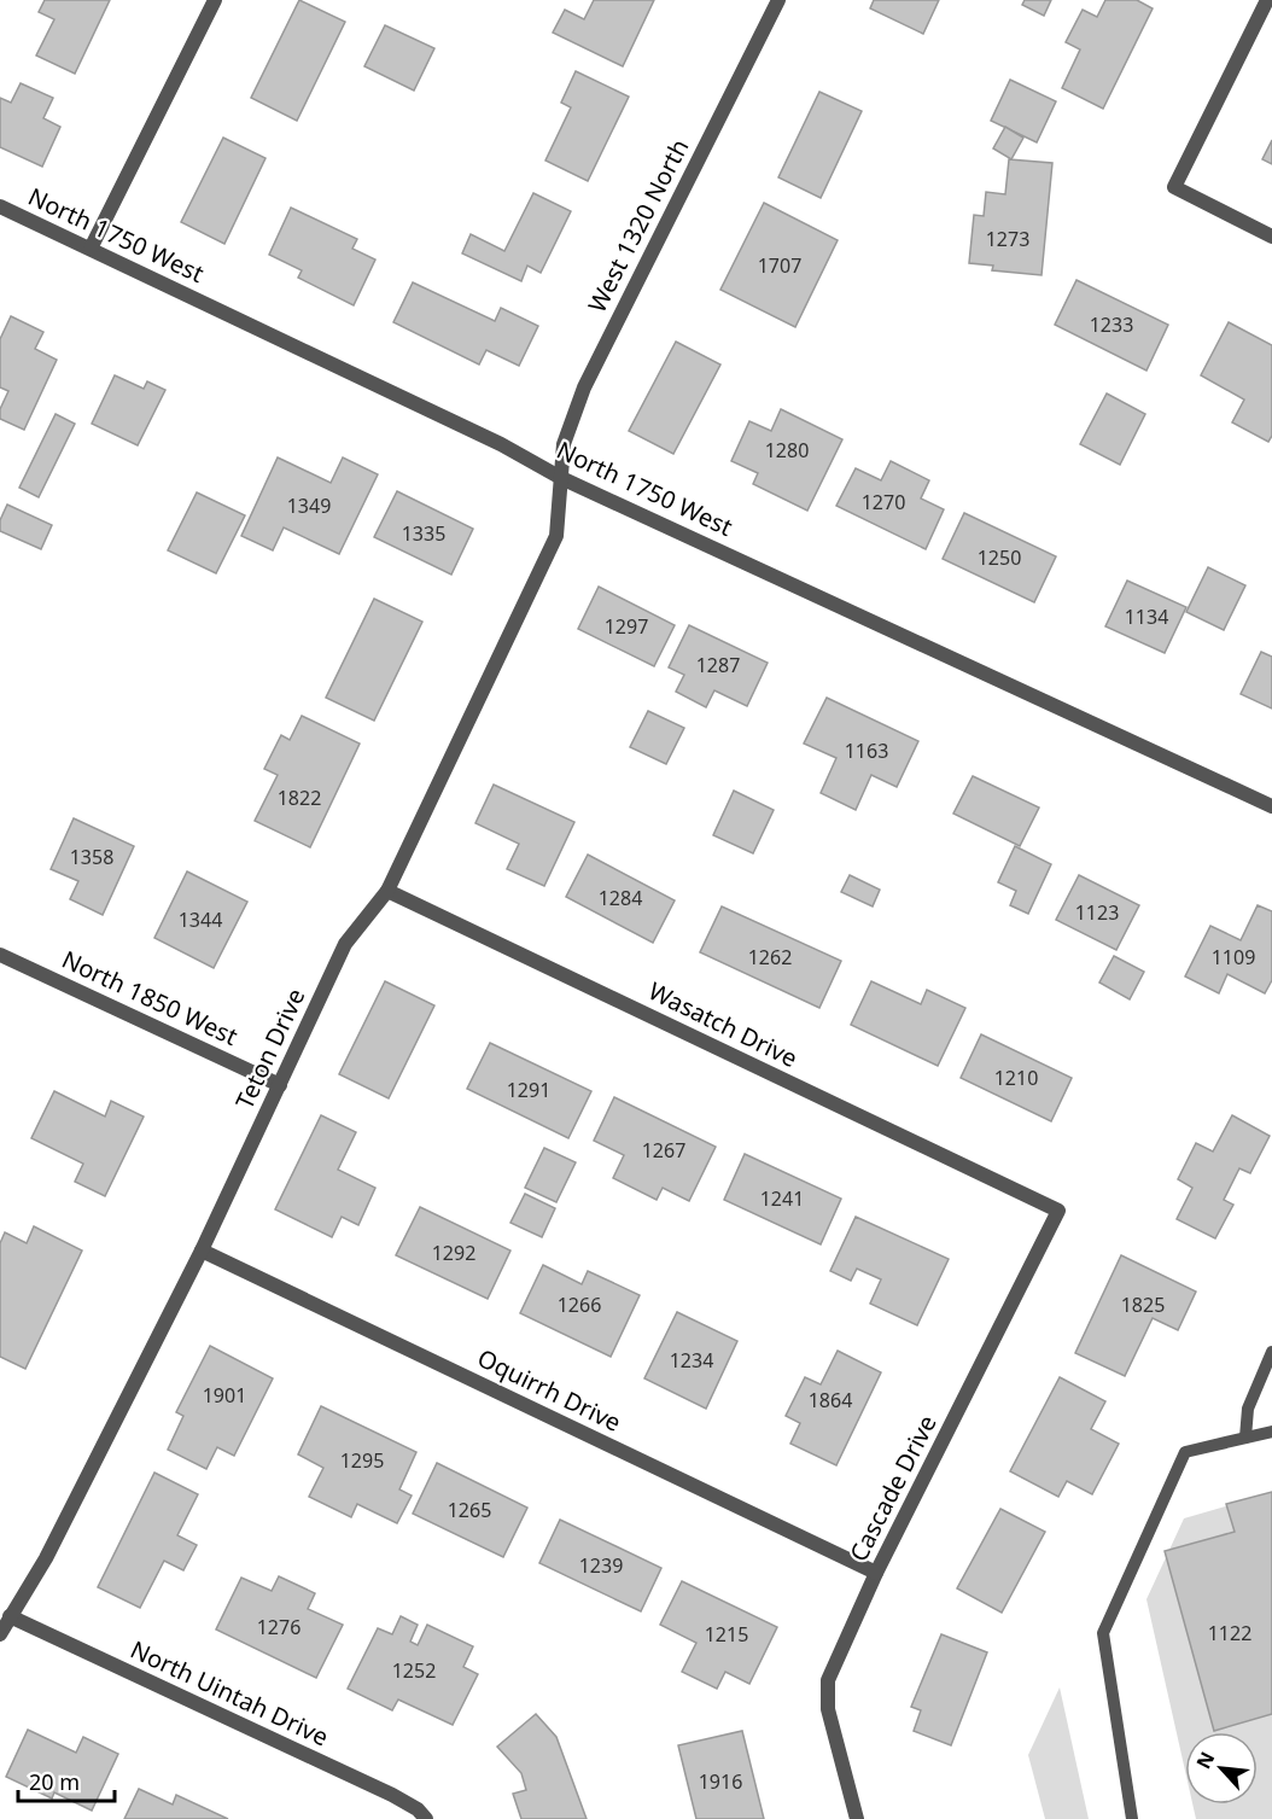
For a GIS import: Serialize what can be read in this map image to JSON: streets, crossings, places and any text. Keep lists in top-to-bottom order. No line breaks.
{"streets":{"street":["West 1320 North","North 1750 West","North 1850 West","Wasatch Drive","Teton Drive","Oquirrh Drive","Cascade Drive","North Uintah Drive"]},"crossings":[["West 1320 North","North 1750 West"],["West 1320 North","Teton Drive"],["North 1750 West","Teton Drive"],["North 1850 West","Teton Drive"],["Wasatch Drive","Teton Drive"],["Wasatch Drive","Cascade Drive"],["Teton Drive","Oquirrh Drive"],["Teton Drive","North Uintah Drive"],["Oquirrh Drive","Cascade Drive"]],"house_numbers":["1273","1707","1233","1280","1270","1349","1335","1250","1134","1297","1287","1163","1822","1358","1284","1123","1344","1262","1109","1210","1291","1267","1241","1292","1266","1825","1234","1901","1864","1295","1265","1239","1276","1122","1215","1252","1916"],"scale_bar":"20 m","north":"top left"}
